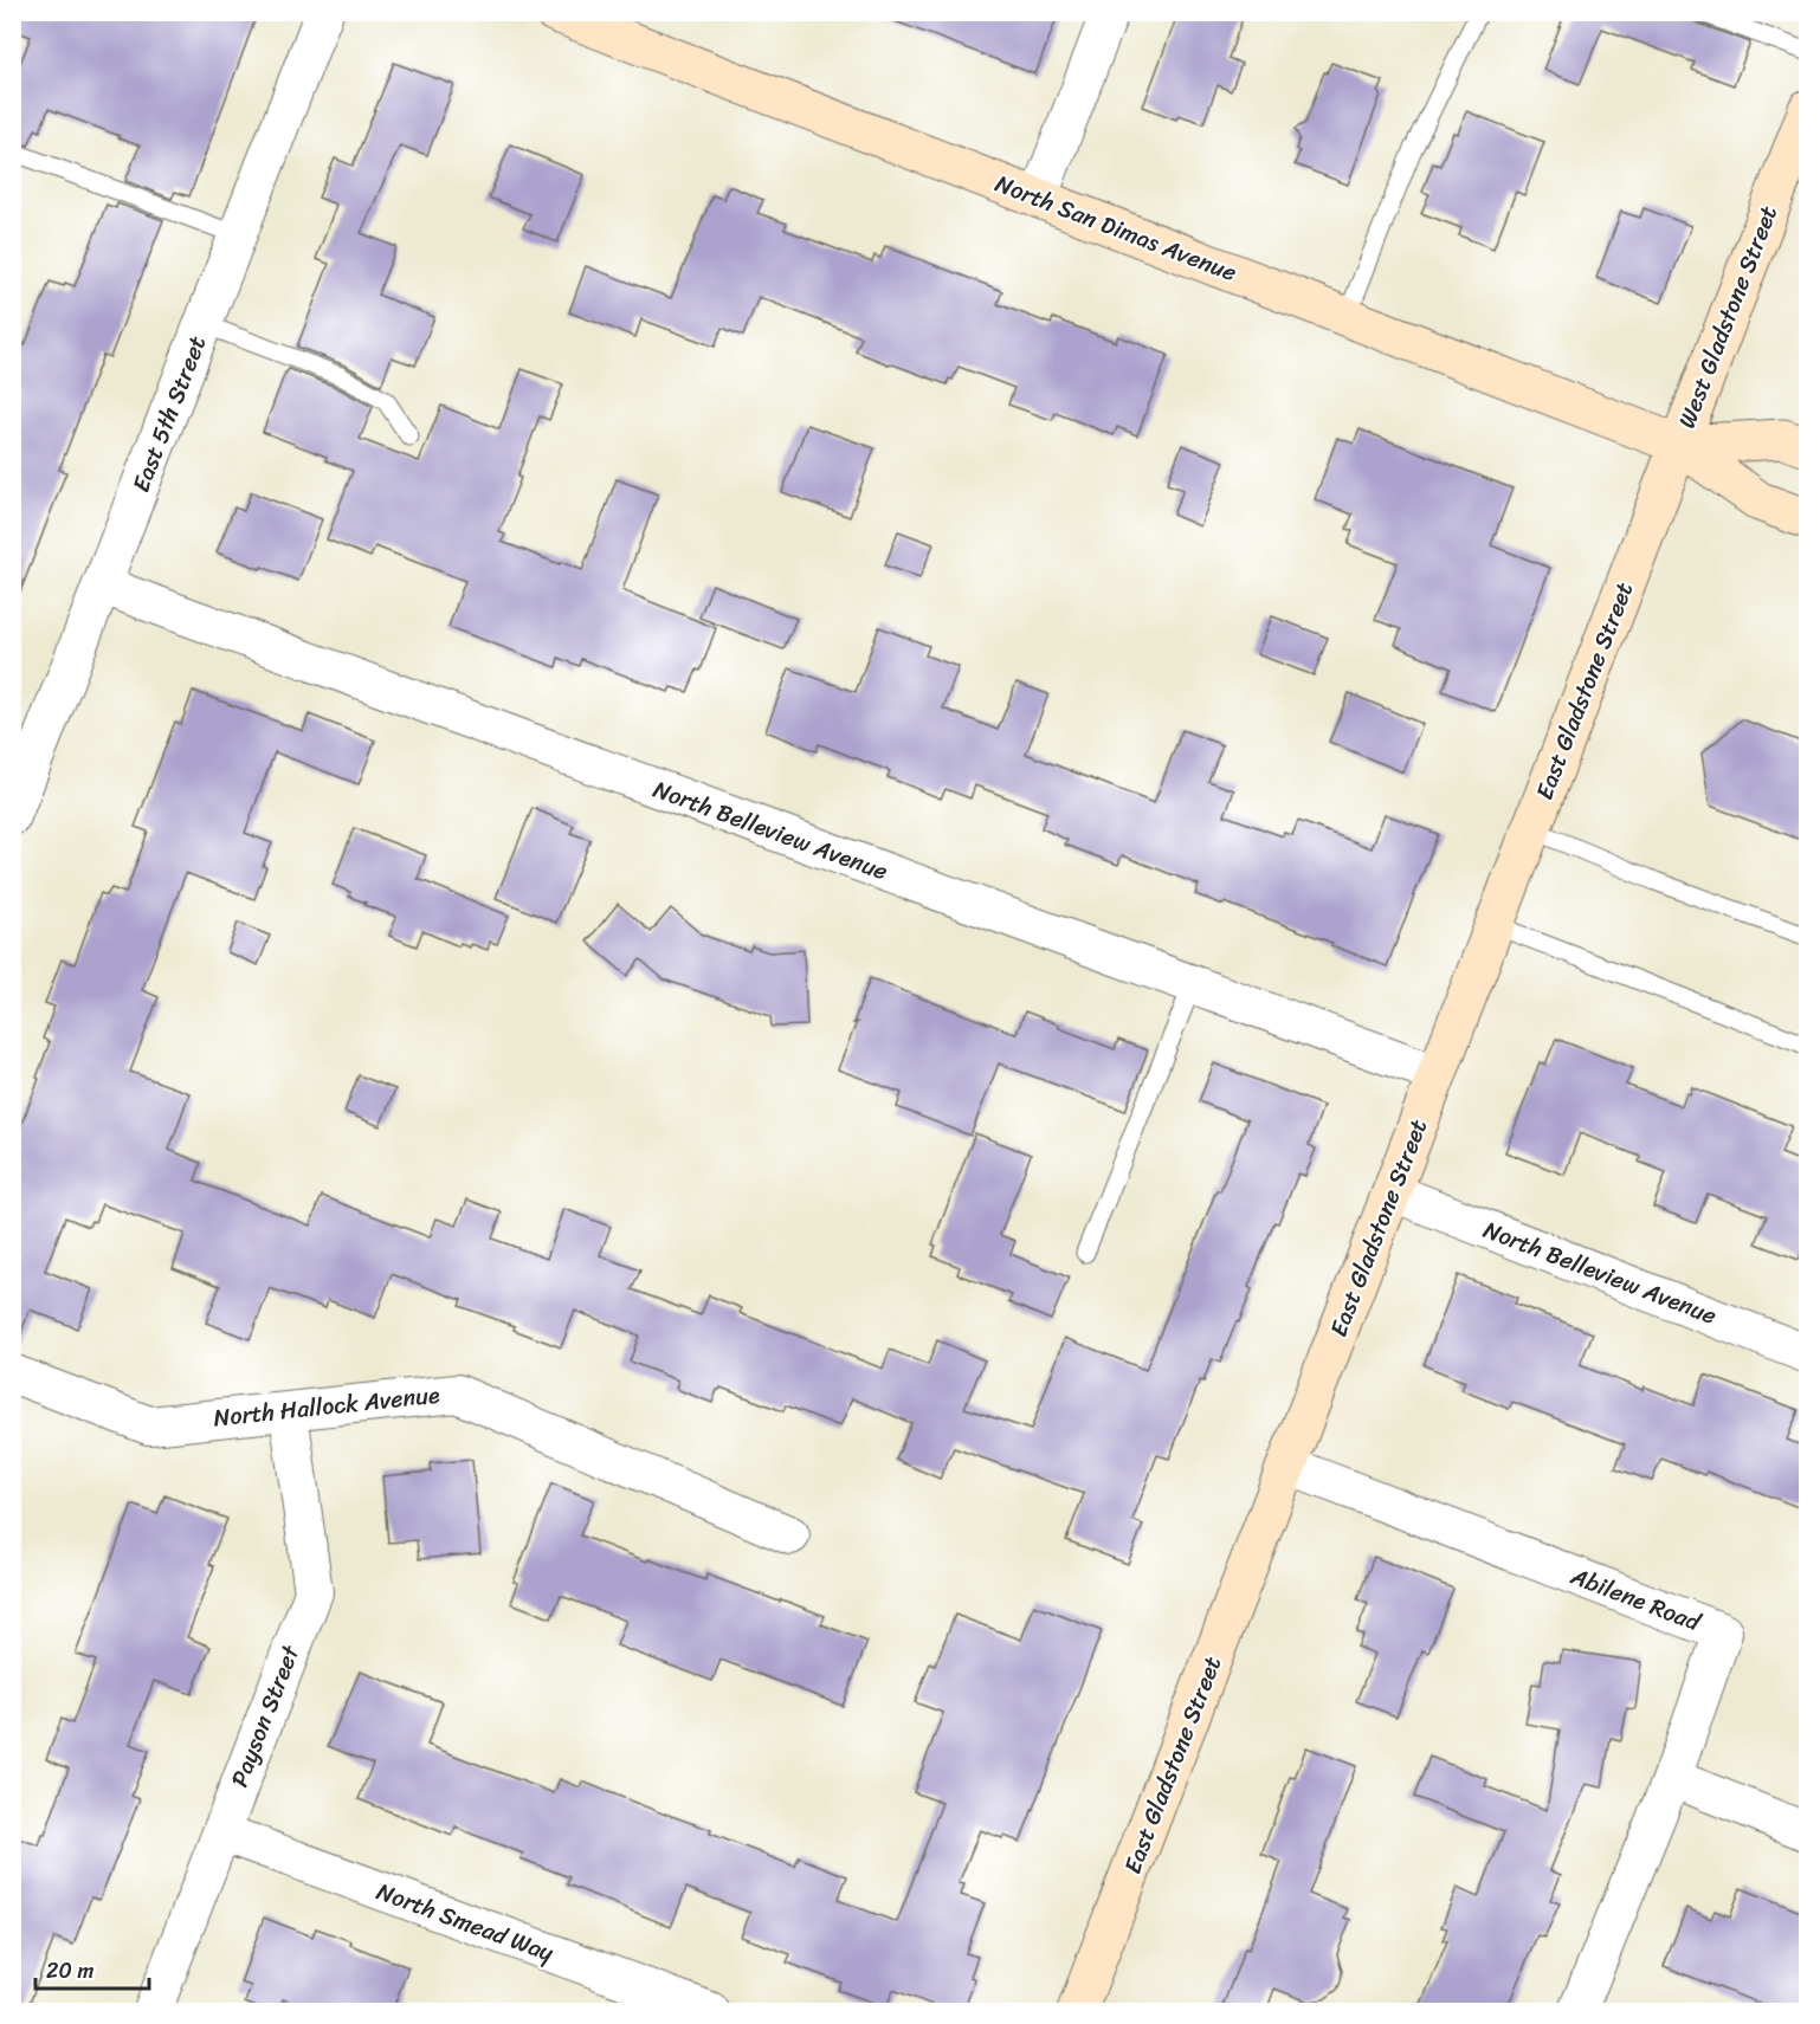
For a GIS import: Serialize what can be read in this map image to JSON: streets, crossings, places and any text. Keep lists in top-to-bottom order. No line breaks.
{"streets":{"main road":["North San Dimas Avenue","West Gladstone Street","East Gladstone Street"],"street":["East 5th Street","North Belleview Avenue","North Hallock Avenue","Abilene Road","Payson Street","North Smead Way"]},"crossings":[["North San Dimas Avenue","West Gladstone Street"],["North San Dimas Avenue","East Gladstone Street"],["West Gladstone Street","East Gladstone Street"],["East 5th Street","North Belleview Avenue"],["East Gladstone Street","North Belleview Avenue"],["East Gladstone Street","Abilene Road"],["North Hallock Avenue","Payson Street"],["Payson Street","North Smead Way"]],"scale_bar":"20 m"}
